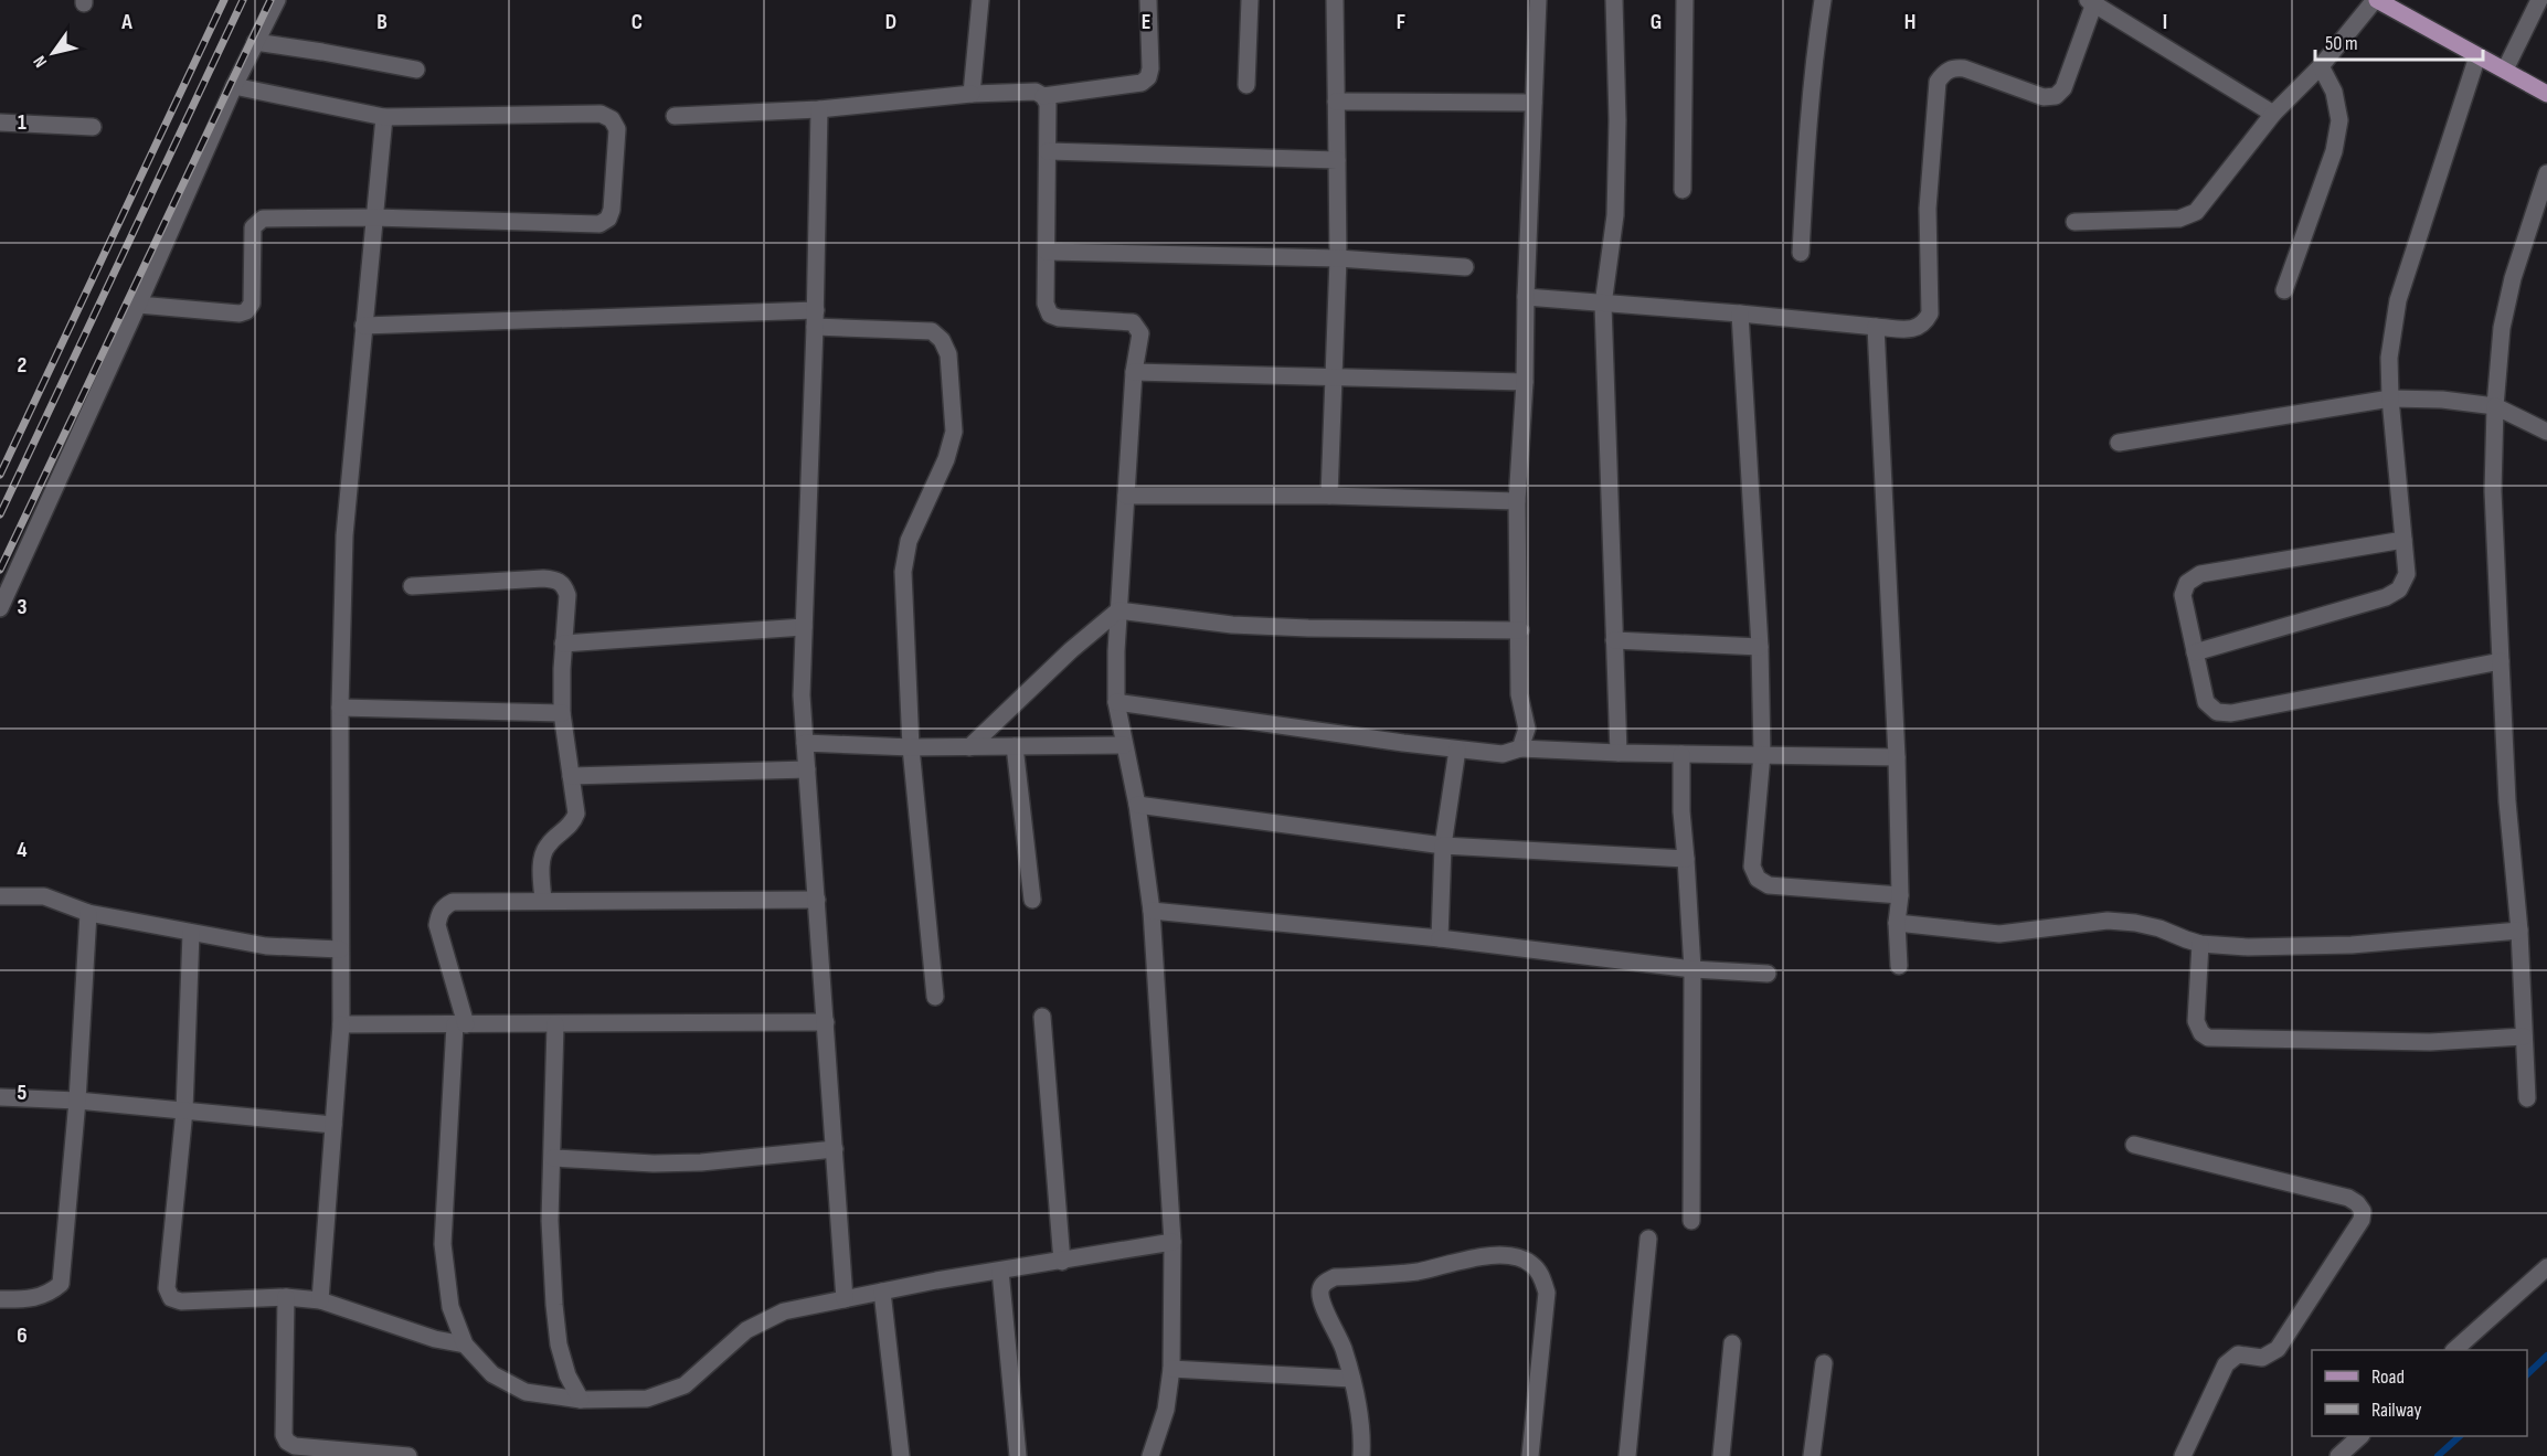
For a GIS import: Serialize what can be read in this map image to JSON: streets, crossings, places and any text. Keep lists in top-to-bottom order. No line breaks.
{"legend":["Road","Railway"],"scale_bar":"50 m","north":"bottom left","grid":{"columns":["A","B","C","D","E","F","G","H","I"],"rows":["1","2","3","4","5","6"]}}
